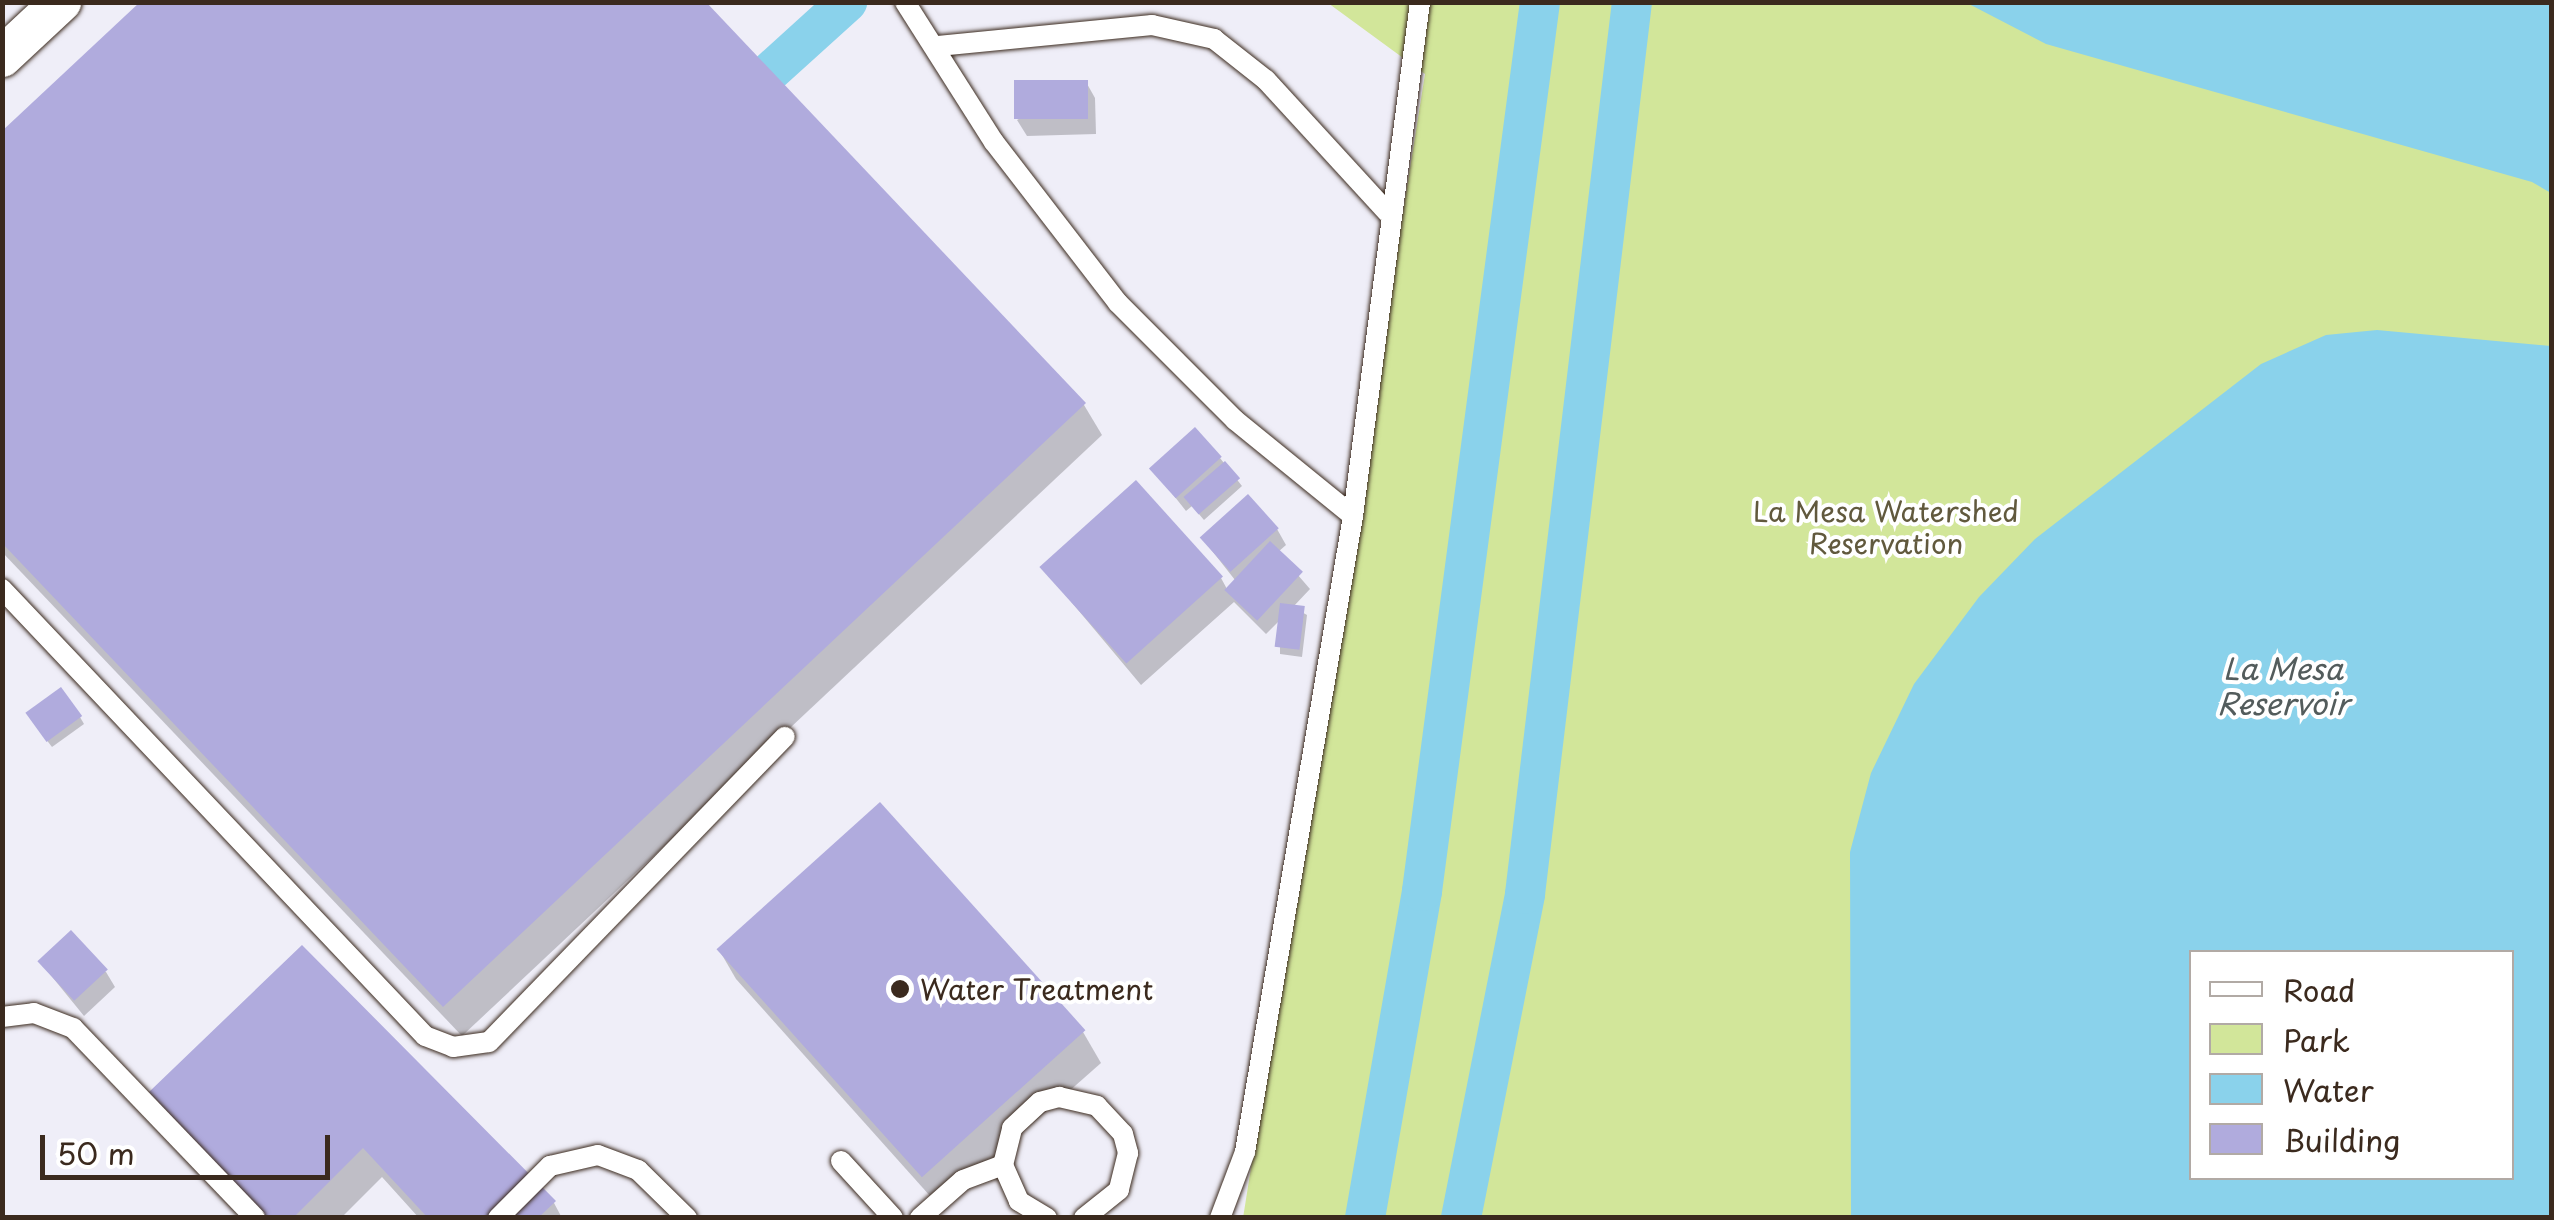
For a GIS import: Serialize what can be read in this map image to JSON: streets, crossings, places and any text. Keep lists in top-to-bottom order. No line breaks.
{"water":["La Mesa Reservoir"],"parks":["La Mesa Watershed Reservation"],"places":["Water Treatment"],"legend":["Road","Park","Water","Building"],"scale_bar":"50 m"}
